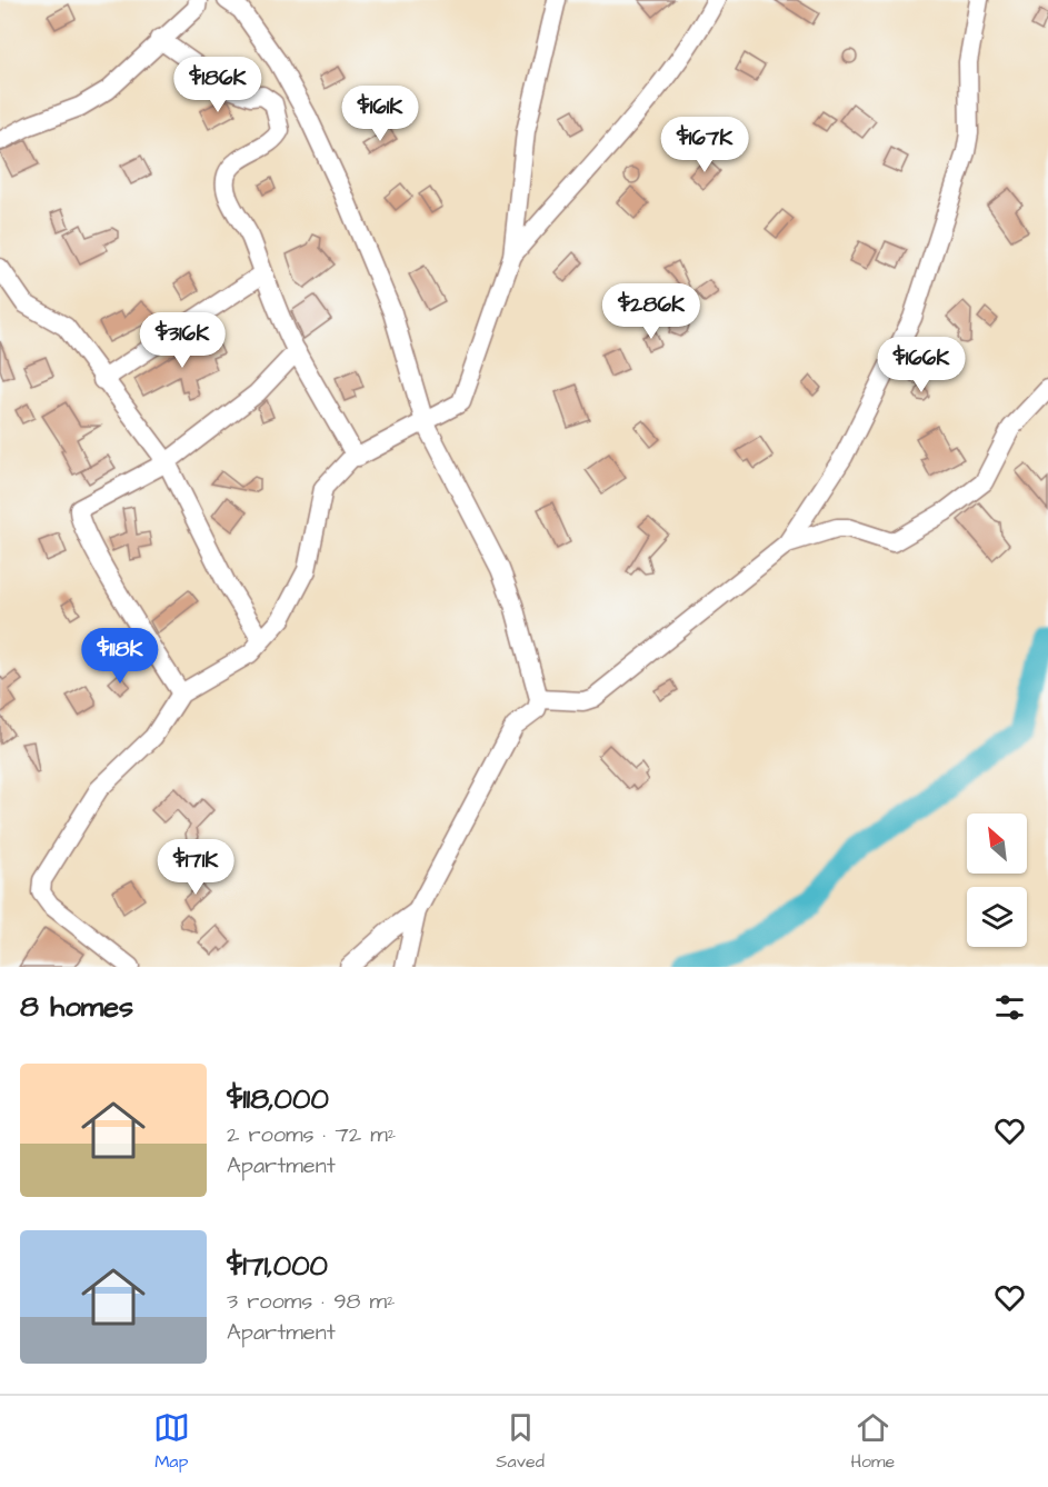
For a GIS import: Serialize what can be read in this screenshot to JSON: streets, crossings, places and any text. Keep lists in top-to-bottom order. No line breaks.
{"north":"top left","page":{"price":["$186K","$161K","$167K","$286K","$316K","$166K","$118K","$171K"],"heading":"8 homes","list":[{"name":"$118,000","note":"2 rooms · 72 m² · Apartment"},{"name":"$171,000","note":"3 rooms · 98 m² · Apartment"}],"tabs":["Map","Saved","Home"]}}
